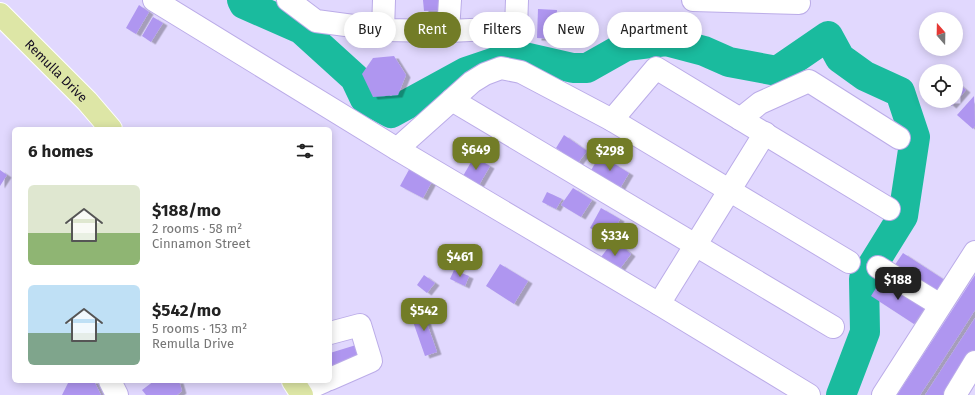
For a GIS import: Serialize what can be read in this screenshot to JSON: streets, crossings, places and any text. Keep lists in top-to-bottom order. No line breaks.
{"streets":{"main road":["Remulla Drive"]},"north":"top","page":{"chip":["Buy","Rent","Filters","New","Apartment"],"heading":"6 homes","price":["$649","$298","$334","$461","$188","$542"],"list":[{"name":"$188/mo","note":"2 rooms · 58 m² · Cinnamon Street"},{"name":"$542/mo","note":"5 rooms · 153 m² · Remulla Drive"}]}}
